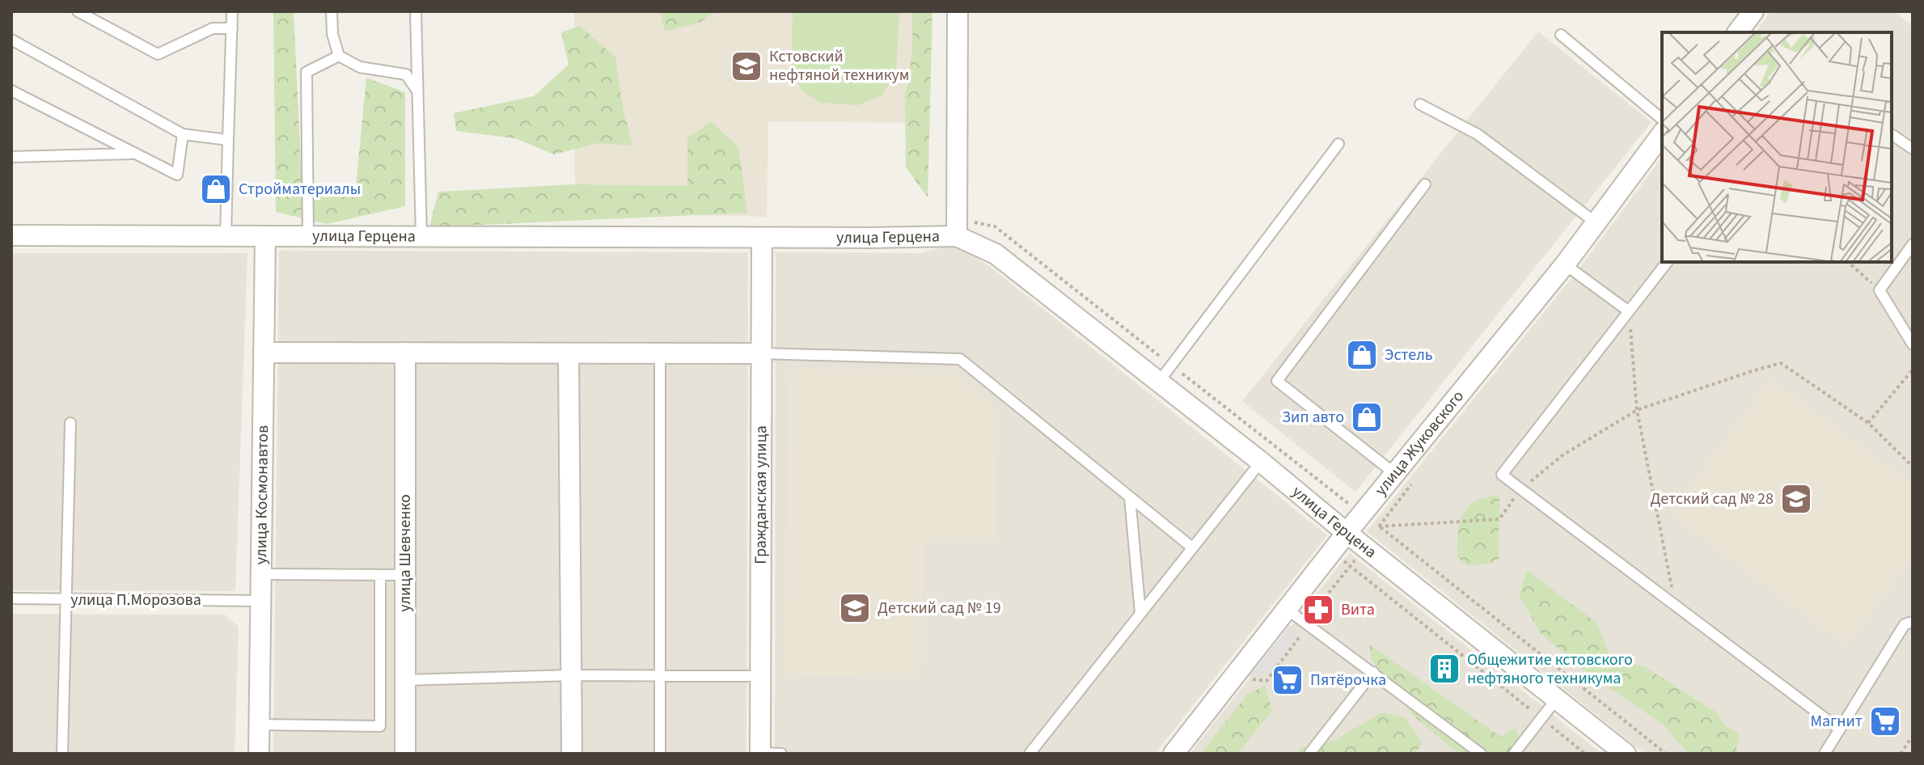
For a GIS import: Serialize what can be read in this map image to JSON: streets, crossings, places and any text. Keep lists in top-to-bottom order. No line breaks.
{"streets":{"street":["улица Герцена","улица Жуковского","улица Космонавтов","Гражданская улица","улица Шевченко"],"lane":["улица П.Морозова"]},"crossings":[["улица Герцена","улица Жуковского"],["улица Герцена","улица Космонавтов"],["улица Герцена","Гражданская улица"],["улица Космонавтов","улица П.Морозова"]],"places":{"school or university":["Кстовский нефтяной техникум","Детский сад № 28","Детский сад № 19"],"shop":["Стройматериалы","Эстель","Зип авто"],"pharmacy":["Вита"],"building":["Общежитие кстовского нефтяного техникума"],"supermarket":["Пятёрочка","Магнит"]}}
